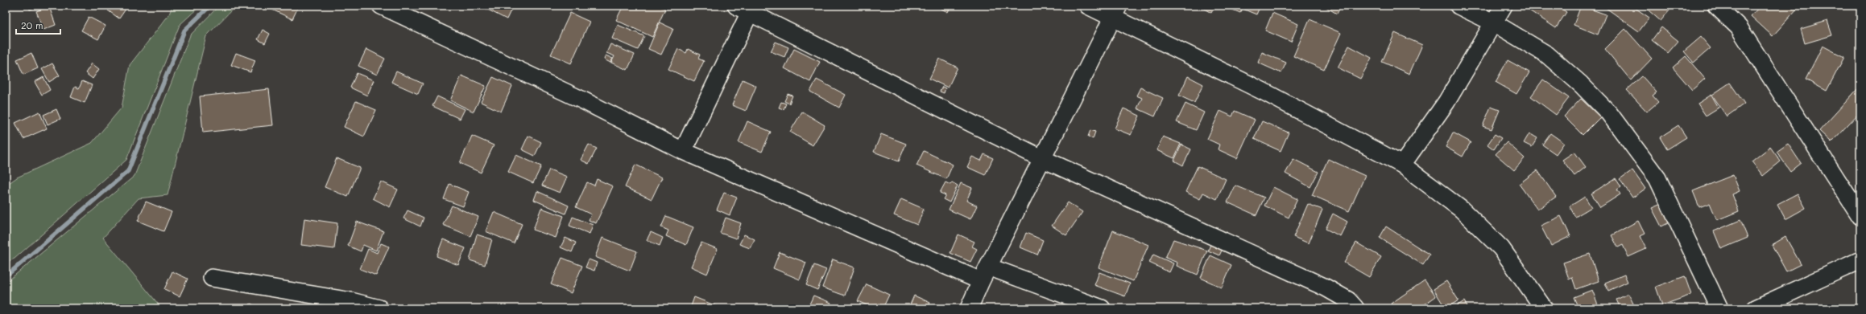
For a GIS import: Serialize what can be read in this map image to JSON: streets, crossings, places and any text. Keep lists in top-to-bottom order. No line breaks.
{"scale_bar":"20 m"}
